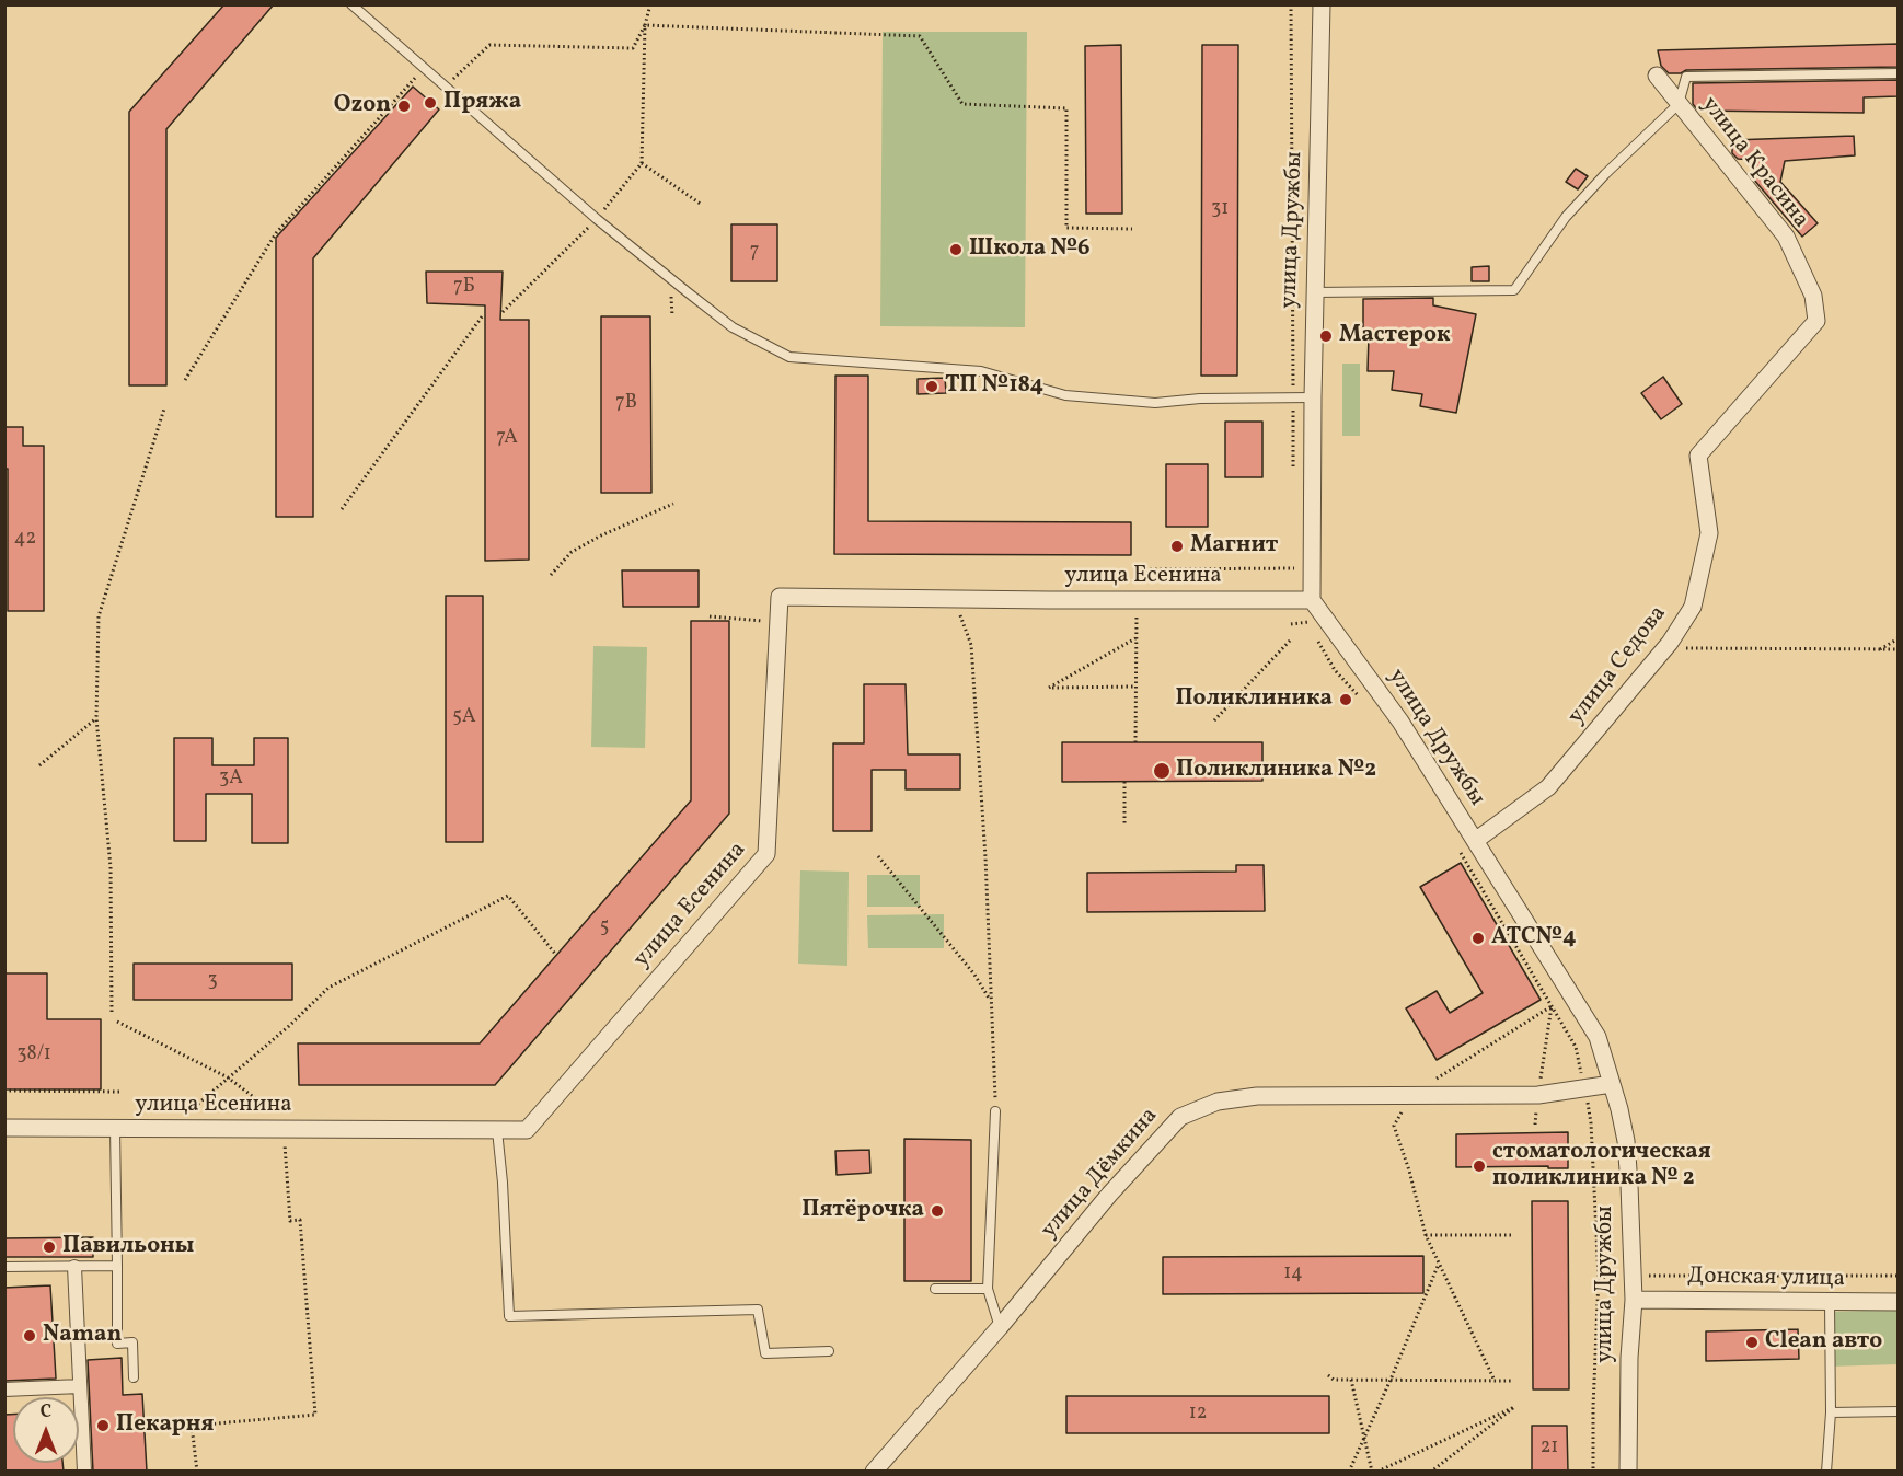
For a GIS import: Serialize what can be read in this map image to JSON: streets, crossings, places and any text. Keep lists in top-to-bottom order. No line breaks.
{"streets":{"street":["улица Красина","улица Дружбы","улица Есенина","улица Седова","улица Дёмкина","Донская улица"]},"crossings":[["улица Красина","улица Седова"],["улица Дружбы","улица Есенина"],["улица Дружбы","улица Седова"],["улица Дружбы","улица Дёмкина"],["улица Дружбы","Донская улица"]],"places":["Пряжа","Ozon","Школа №6","Мастерок","ТП №184","Магнит","Поликлиника","Поликлиника №2","АТС№4","стоматологическая поликлиника № 2","Пятёрочка","Павильоны","Naman","Сlean авто","Пекарня"],"house_numbers":["31","7","7Б","7В","7А","42","5А","3А","5","3","38/1","14","12","21"],"north":"top"}
